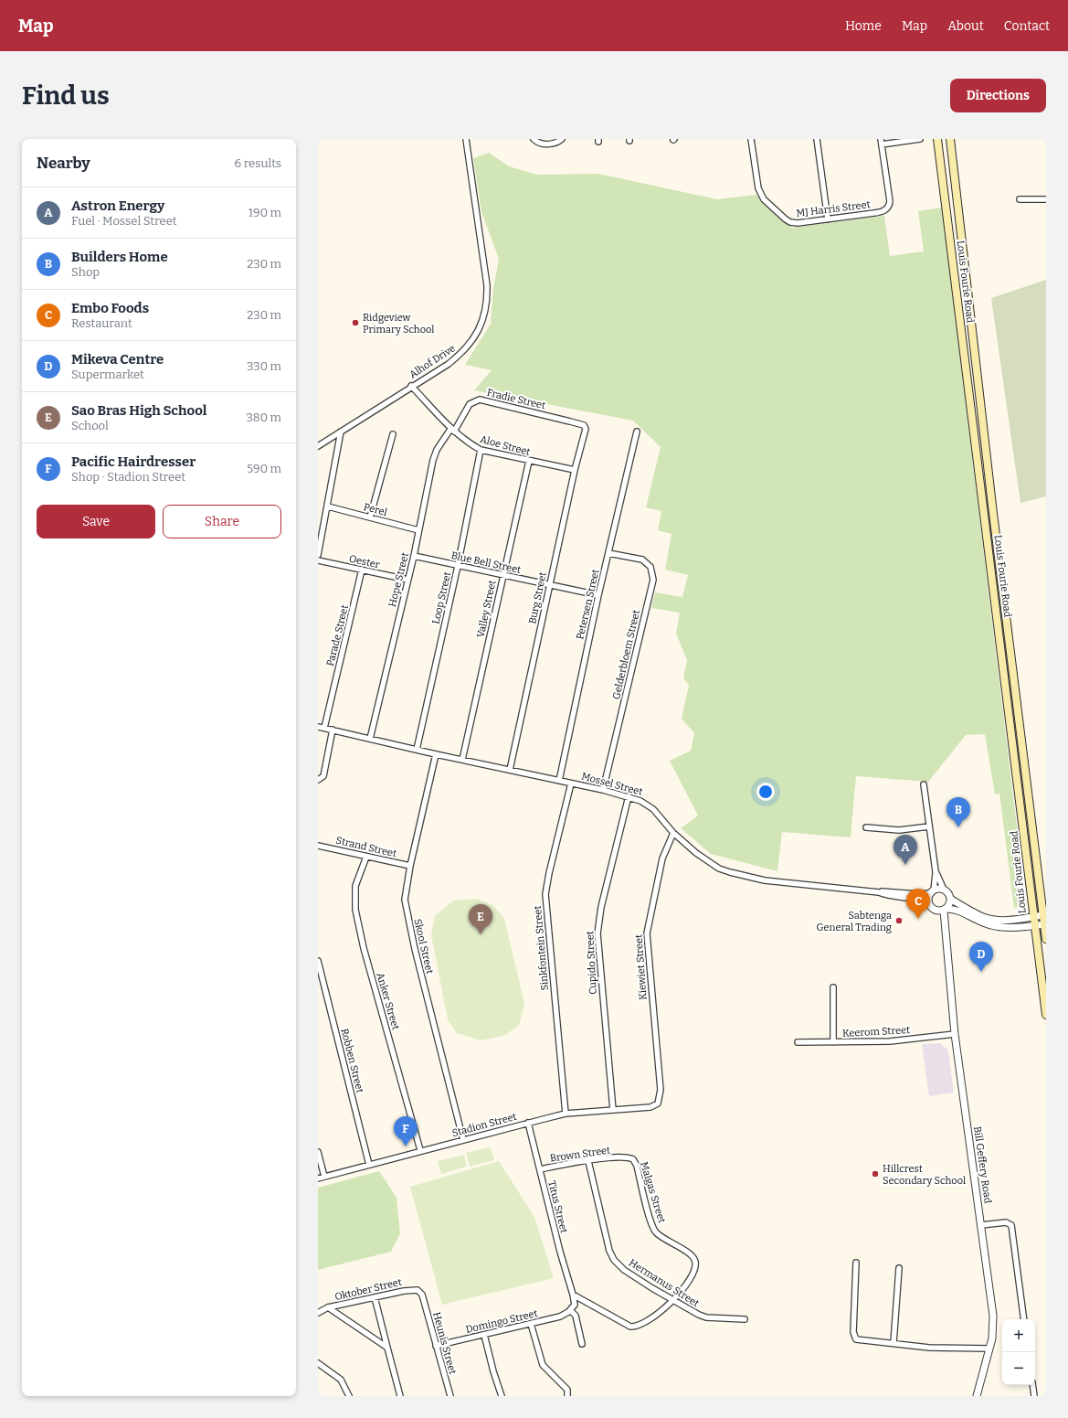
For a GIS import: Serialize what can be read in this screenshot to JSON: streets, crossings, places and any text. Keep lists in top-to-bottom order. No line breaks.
{"streets":{"main road":["Louis Fourie Road"],"street":["MJ Harris Street","Alhof Drive","Fradie Street","Aloe Street","Perel","Oester","Blue Bell Street","Hope Street","Loop Street","Burg Street","Petersen Street","Valley Street","Parade Street","Gelderbloem Street","Mossel Street","Strand Street","Skool Street","Sinkfontein Street","Cupido Street","Kiewiet Street","Anker Street","Keerom Street","Robben Street","Stadion Street","Brown Street","Bill Geffery Road","Malgas Street","Titus Street","Hermanus Street","Oktober Street","Domingo Street","Heunis Street"]},"crossings":[["Alhof Drive","Aloe Street"],["Fradie Street","Aloe Street"],["Fradie Street","Hope Street"],["Fradie Street","Burg Street"],["Aloe Street","Hope Street"],["Aloe Street","Loop Street"],["Aloe Street","Burg Street"],["Aloe Street","Valley Street"],["Perel","Hope Street"],["Oester","Hope Street"],["Oester","Parade Street"],["Blue Bell Street","Hope Street"],["Blue Bell Street","Loop Street"],["Blue Bell Street","Burg Street"],["Blue Bell Street","Petersen Street"],["Blue Bell Street","Valley Street"],["Hope Street","Mossel Street"],["Loop Street","Mossel Street"],["Burg Street","Mossel Street"],["Petersen Street","Gelderbloem Street"],["Petersen Street","Mossel Street"],["Valley Street","Mossel Street"],["Parade Street","Mossel Street"],["Gelderbloem Street","Mossel Street"],["Mossel Street","Skool Street"],["Mossel Street","Sinkfontein Street"],["Mossel Street","Cupido Street"],["Mossel Street","Kiewiet Street"],["Strand Street","Skool Street"],["Strand Street","Anker Street"],["Skool Street","Stadion Street"],["Sinkfontein Street","Stadion Street"],["Cupido Street","Stadion Street"],["Kiewiet Street","Stadion Street"],["Anker Street","Stadion Street"],["Keerom Street","Bill Geffery Road"],["Robben Street","Stadion Street"],["Stadion Street","Titus Street"],["Brown Street","Malgas Street"],["Brown Street","Titus Street"],["Brown Street","Hermanus Street"],["Malgas Street","Hermanus Street"],["Titus Street","Domingo Street"],["Oktober Street","Heunis Street"],["Domingo Street","Heunis Street"]],"places":["Ridgeview Primary School","Sabtenga General Trading","Hillcrest Secondary School"],"page":{"header":"Map","nav":["Home","Map","About","Contact"],"buttons":["Directions",["Save","Share"]],"title":"Find us","heading":["Nearby","6 results"],"list":[{"mark":"A","name":"Astron Energy","note":"Fuel · Mossel Street","value":"190 m"},{"mark":"B","name":"Builders Home","note":"Shop","value":"230 m"},{"mark":"C","name":"Embo Foods","note":"Restaurant","value":"230 m"},{"mark":"D","name":"Mikeva Centre","note":"Supermarket","value":"330 m"},{"mark":"E","name":"Sao Bras High School","note":"School","value":"380 m"},{"mark":"F","name":"Pacific Hairdresser","note":"Shop · Stadion Street","value":"590 m"}],"pins":["B","A","C","E","D","F"],"map_buttons":["+","−"]}}
